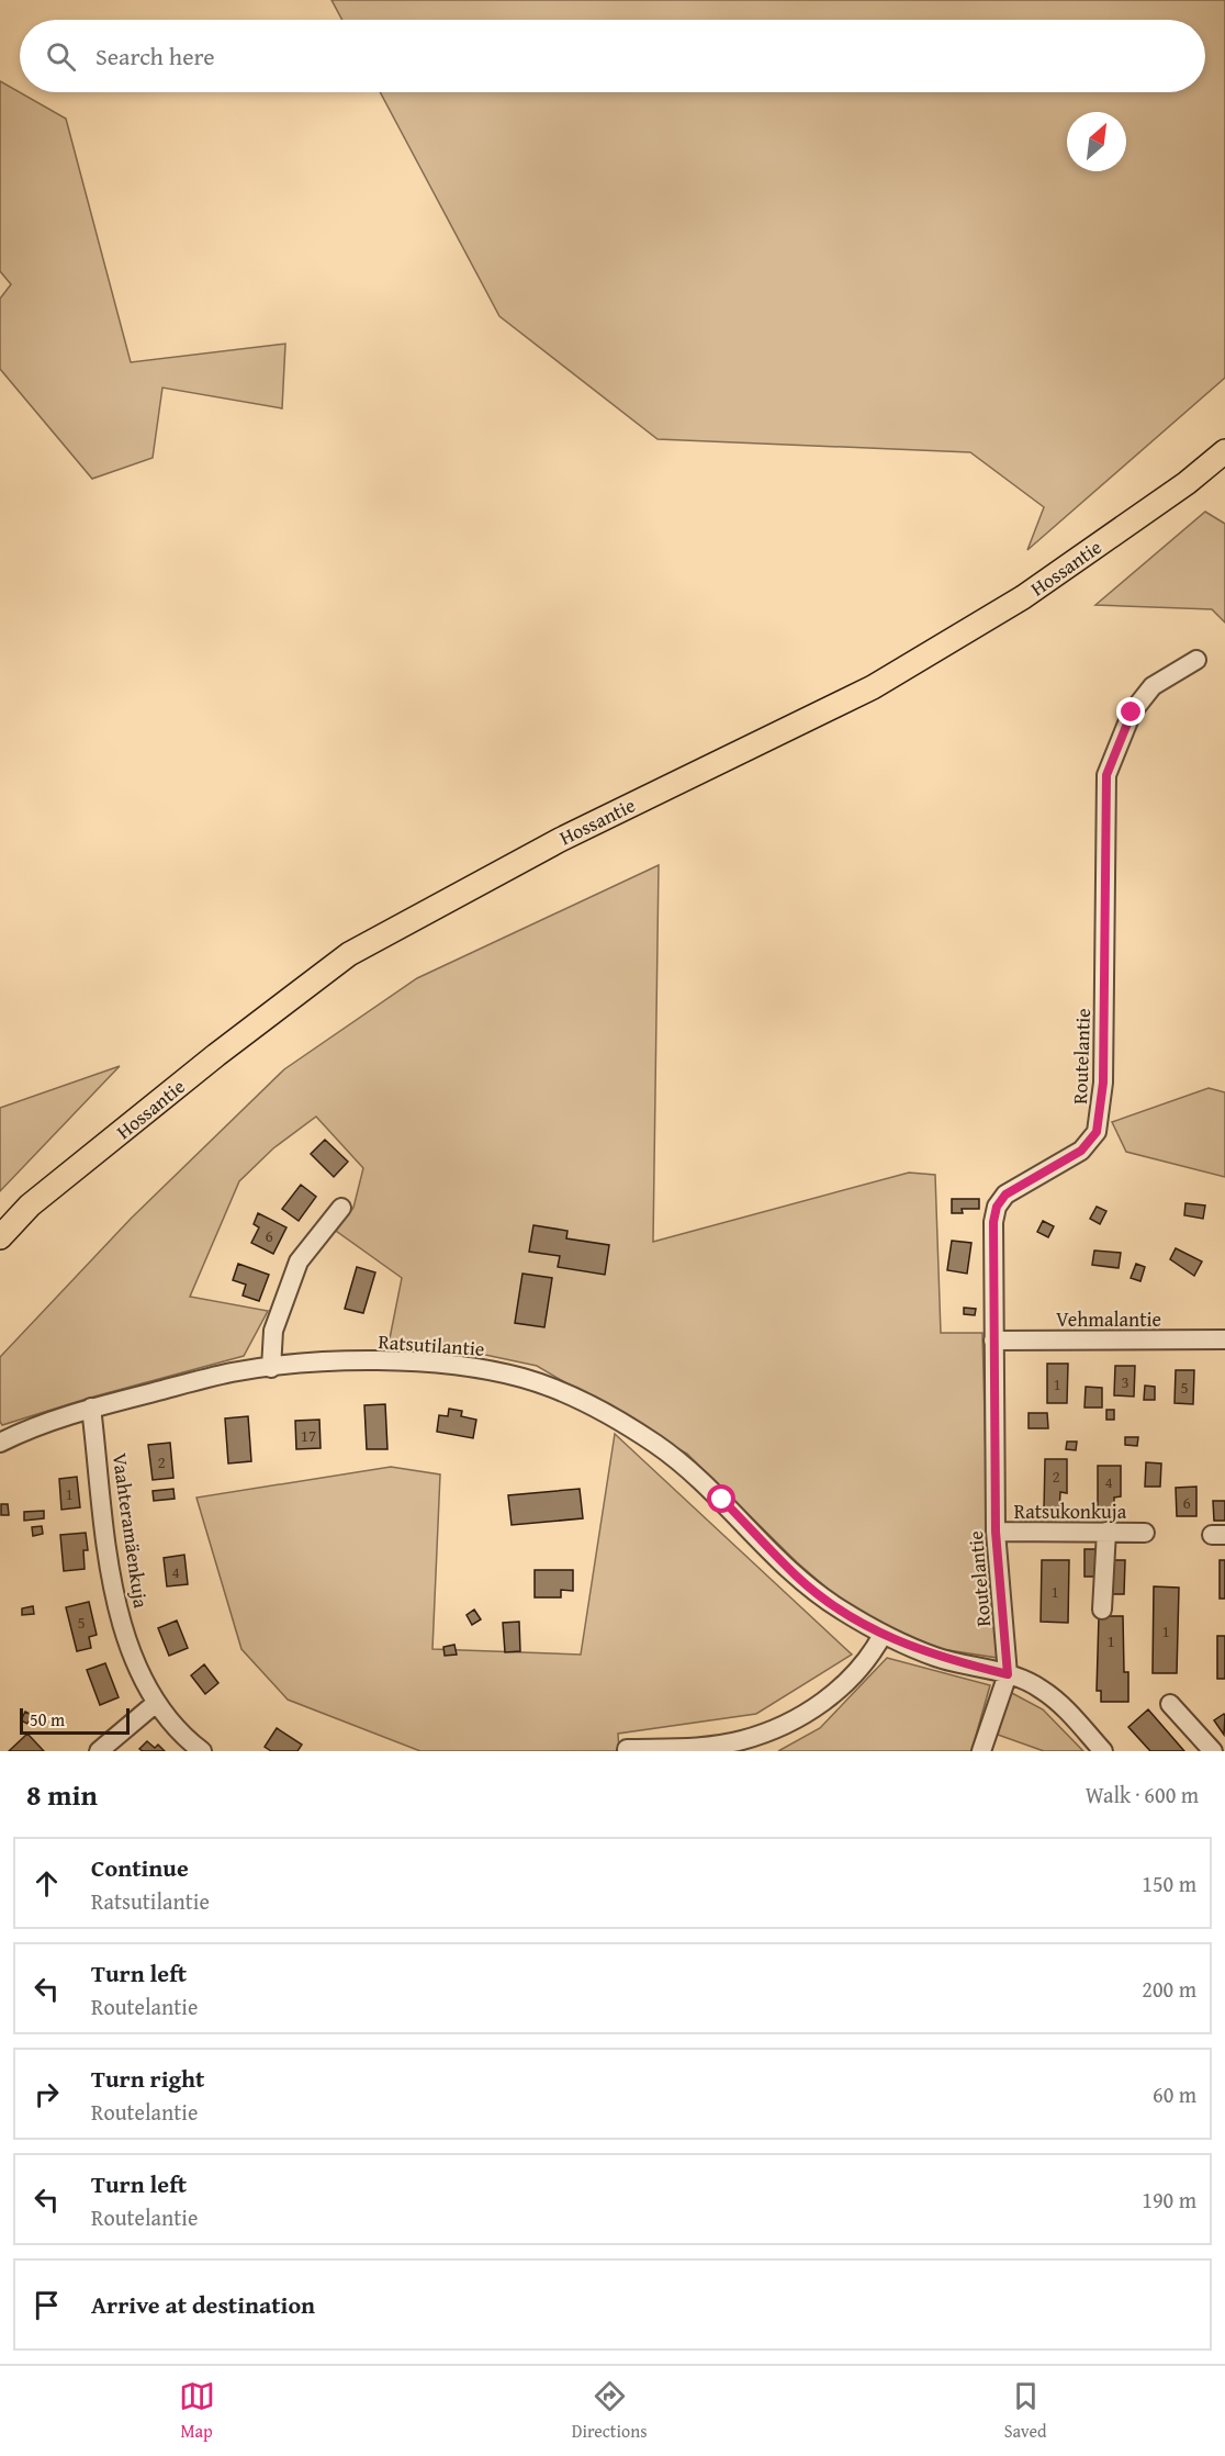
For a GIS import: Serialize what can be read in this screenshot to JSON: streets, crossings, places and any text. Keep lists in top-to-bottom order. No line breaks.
{"streets":{"main road":["Hossantie"],"street":["Routelantie","Vehmalantie","Ratsutilantie","Ratsukonkuja","Vaahteramäenkuja"]},"crossings":[["Routelantie","Vehmalantie"],["Routelantie","Ratsutilantie"],["Routelantie","Ratsukonkuja"],["Ratsutilantie","Vaahteramäenkuja"]],"house_numbers":["6","3","1","5","17","2","2","4","1","6","4","1","5","1","1"],"scale_bar":"50 m","north":"top right","page":{"search":"Search here","scale":"50 m","heading":["8 min","Walk · 600 m"],"list":[["Continue","Ratsutilantie","150 m"],["Turn left","Routelantie","200 m"],["Turn right","Routelantie","60 m"],["Turn left","Routelantie","190 m"],"Arrive at destination"],"nav":["Map","Directions","Saved"]}}
